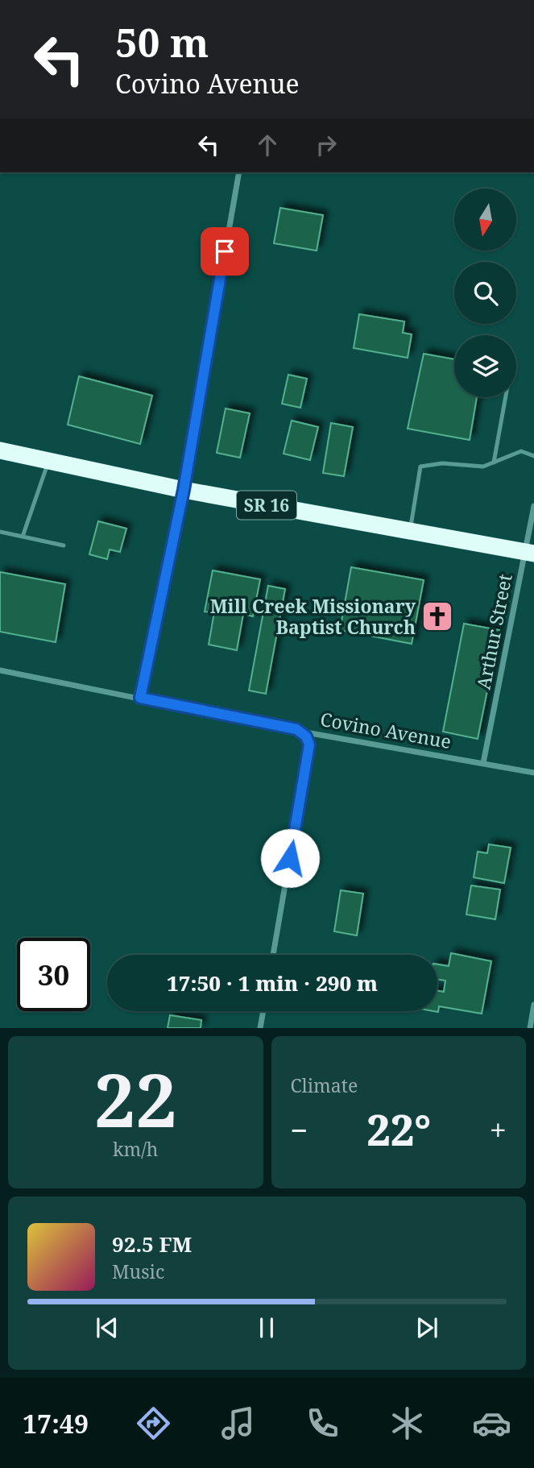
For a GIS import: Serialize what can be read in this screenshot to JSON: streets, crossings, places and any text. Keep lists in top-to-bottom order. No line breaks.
{"streets":{"highway":["SR 16"],"street":["Arthur Street","Covino Avenue"]},"crossings":[["SR 16","Arthur Street"],["Arthur Street","Covino Avenue"]],"places":{"church":["Mill Creek Missionary Baptist Church"]},"north":"bottom","page":{"turn":["50 m","Covino Avenue"],"limit":"30","trip":"17:50 · 1 min · 290 m","tile":[["22","km/h"],"Climate"],"heat":["−","22°","+"],"song":["92.5 FM","Music"],"tabs":"17:49"}}
